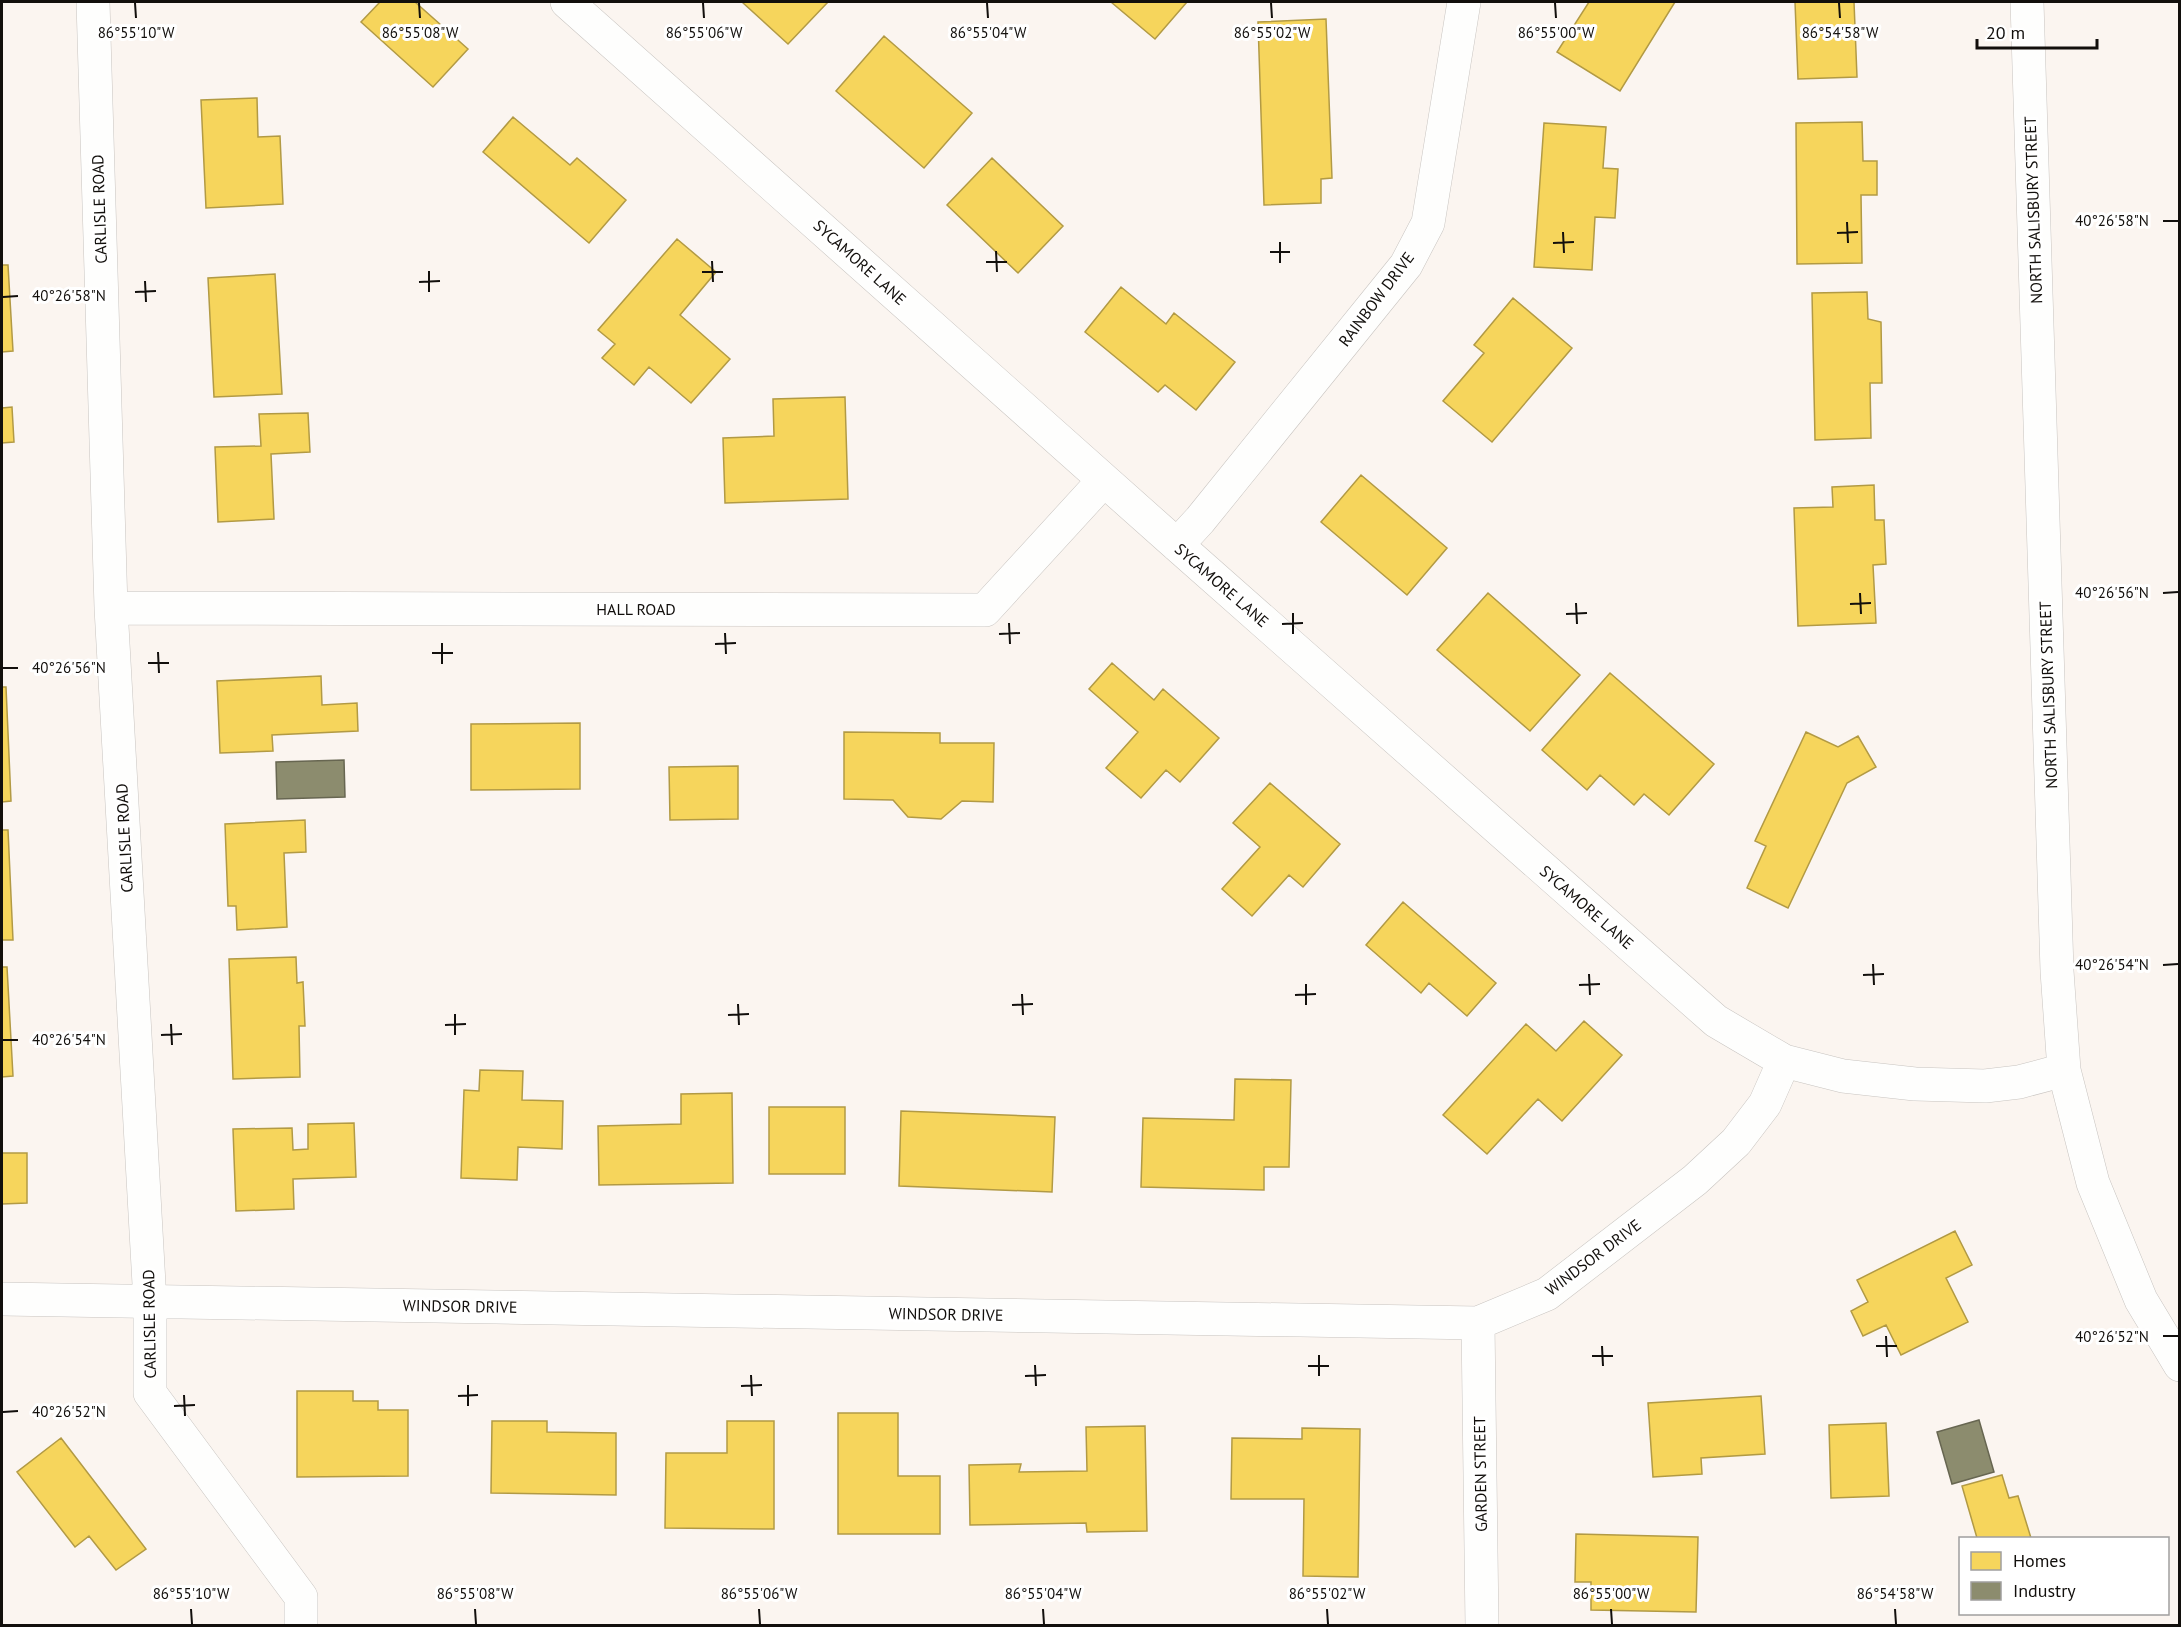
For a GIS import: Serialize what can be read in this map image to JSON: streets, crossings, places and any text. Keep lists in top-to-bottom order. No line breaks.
{"streets":{"street":["CARLISLE ROAD","NORTH SALISBURY STREET","SYCAMORE LANE","RAINBOW DRIVE","HALL ROAD","WINDSOR DRIVE","GARDEN STREET"]},"crossings":[["CARLISLE ROAD","HALL ROAD"],["CARLISLE ROAD","WINDSOR DRIVE"],["NORTH SALISBURY STREET","SYCAMORE LANE"],["SYCAMORE LANE","RAINBOW DRIVE"],["SYCAMORE LANE","HALL ROAD"],["SYCAMORE LANE","WINDSOR DRIVE"],["WINDSOR DRIVE","GARDEN STREET"]],"legend":["Homes","Industry"],"scale_bar":"20 m","coordinates":["86°55'10\"W","86°55'08\"W","86°55'06\"W","86°55'04\"W","86°55'02\"W","86°55'00\"W","86°54'58\"W","40°26'58\"N","40°26'56\"N","40°26'54\"N","40°26'52\"N"]}
